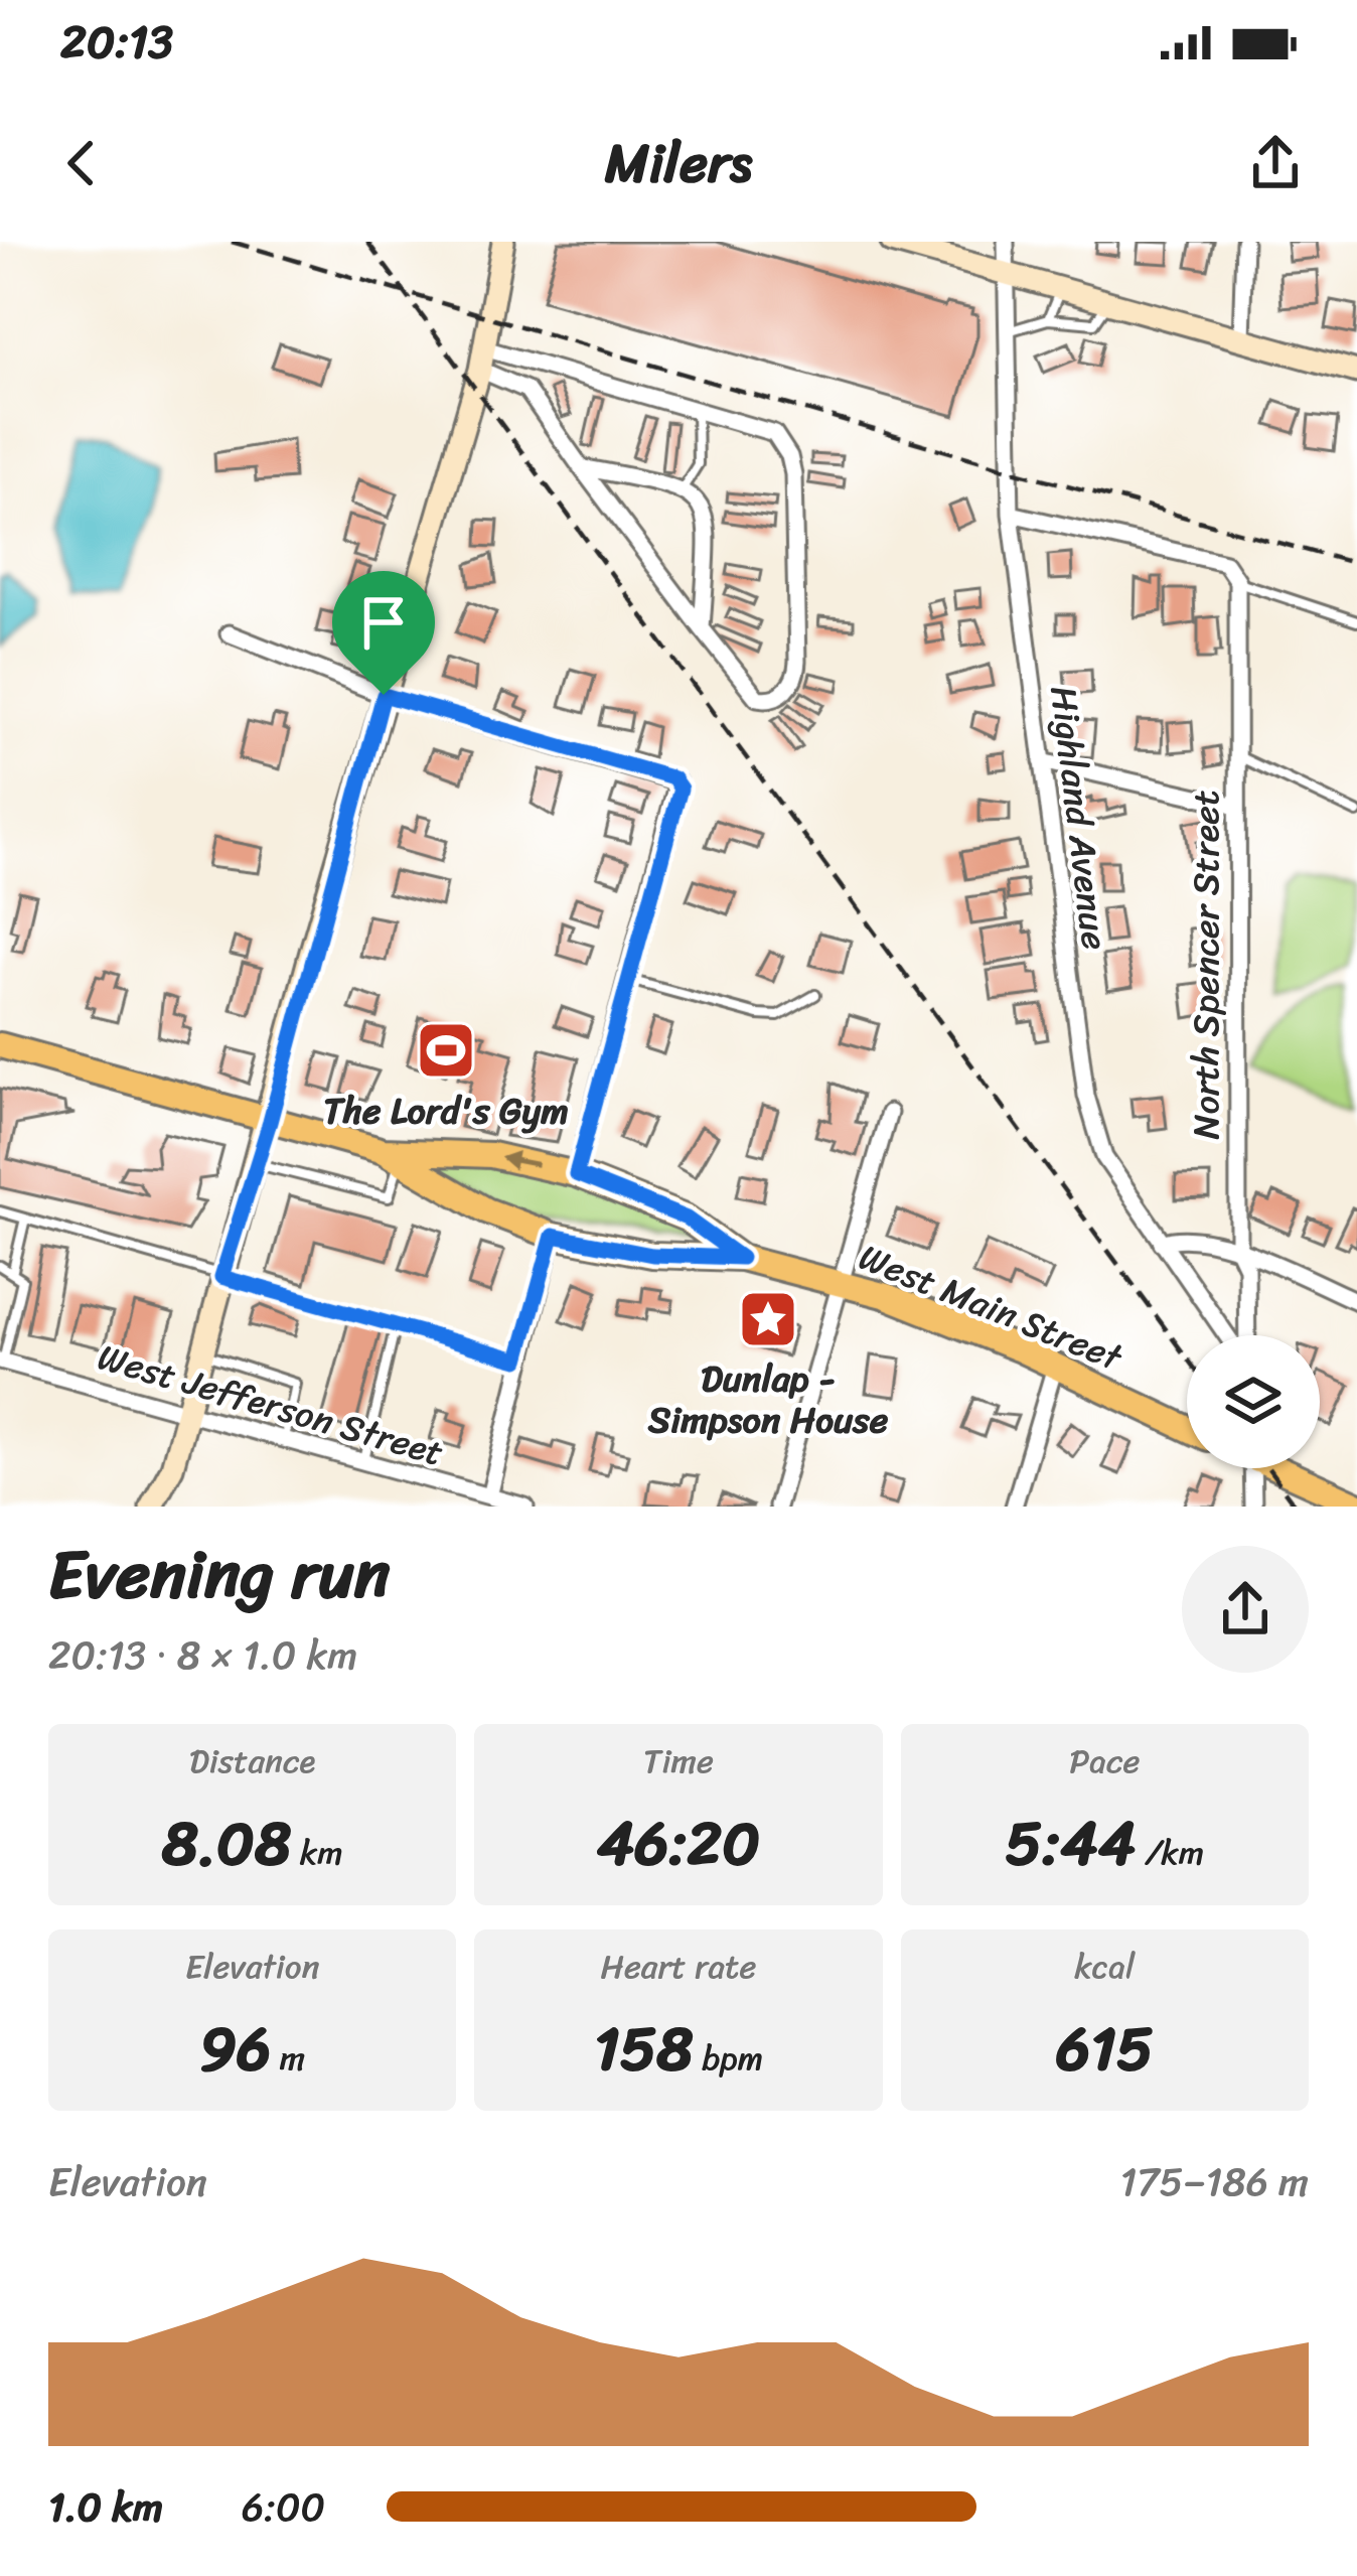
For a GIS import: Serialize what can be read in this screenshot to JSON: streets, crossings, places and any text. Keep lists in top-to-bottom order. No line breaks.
{"streets":{"main road":["West Main Street"],"street":["Highland Avenue","North Spencer Street","West Jefferson Street"]},"places":{"sports":["The Lord's Gym"],"place":["Dunlap - Simpson House"]},"page":{"status":"20:13","header":"Milers","heading":["Evening run","20:13 · 8 × 1.0 km"],"stats":[["Distance","8.08 km"],["Time","46:20"],["Pace","5:44 /km"],["Elevation","96 m"],["Heart rate","158 bpm"],["kcal","615"]],"chart":["Elevation","175–186 m"],"list":[{"name":"1.0 km","note":"6:00"}]}}
